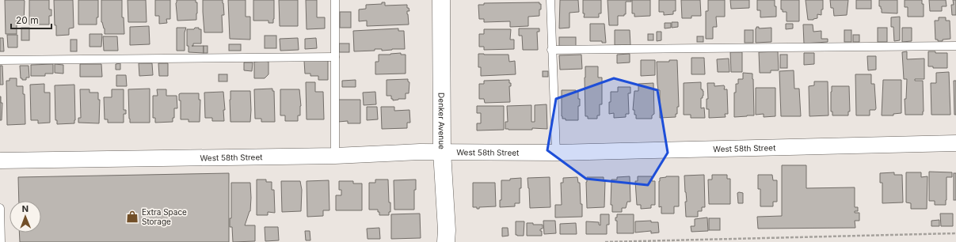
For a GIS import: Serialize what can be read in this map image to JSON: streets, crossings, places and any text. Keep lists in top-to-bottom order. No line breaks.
{"streets":{"street":["Denker Avenue","West 58th Street"]},"crossings":[["Denker Avenue","West 58th Street"]],"places":{"shop":["Extra Space Storage"]},"scale_bar":"20 m","north":"top"}
